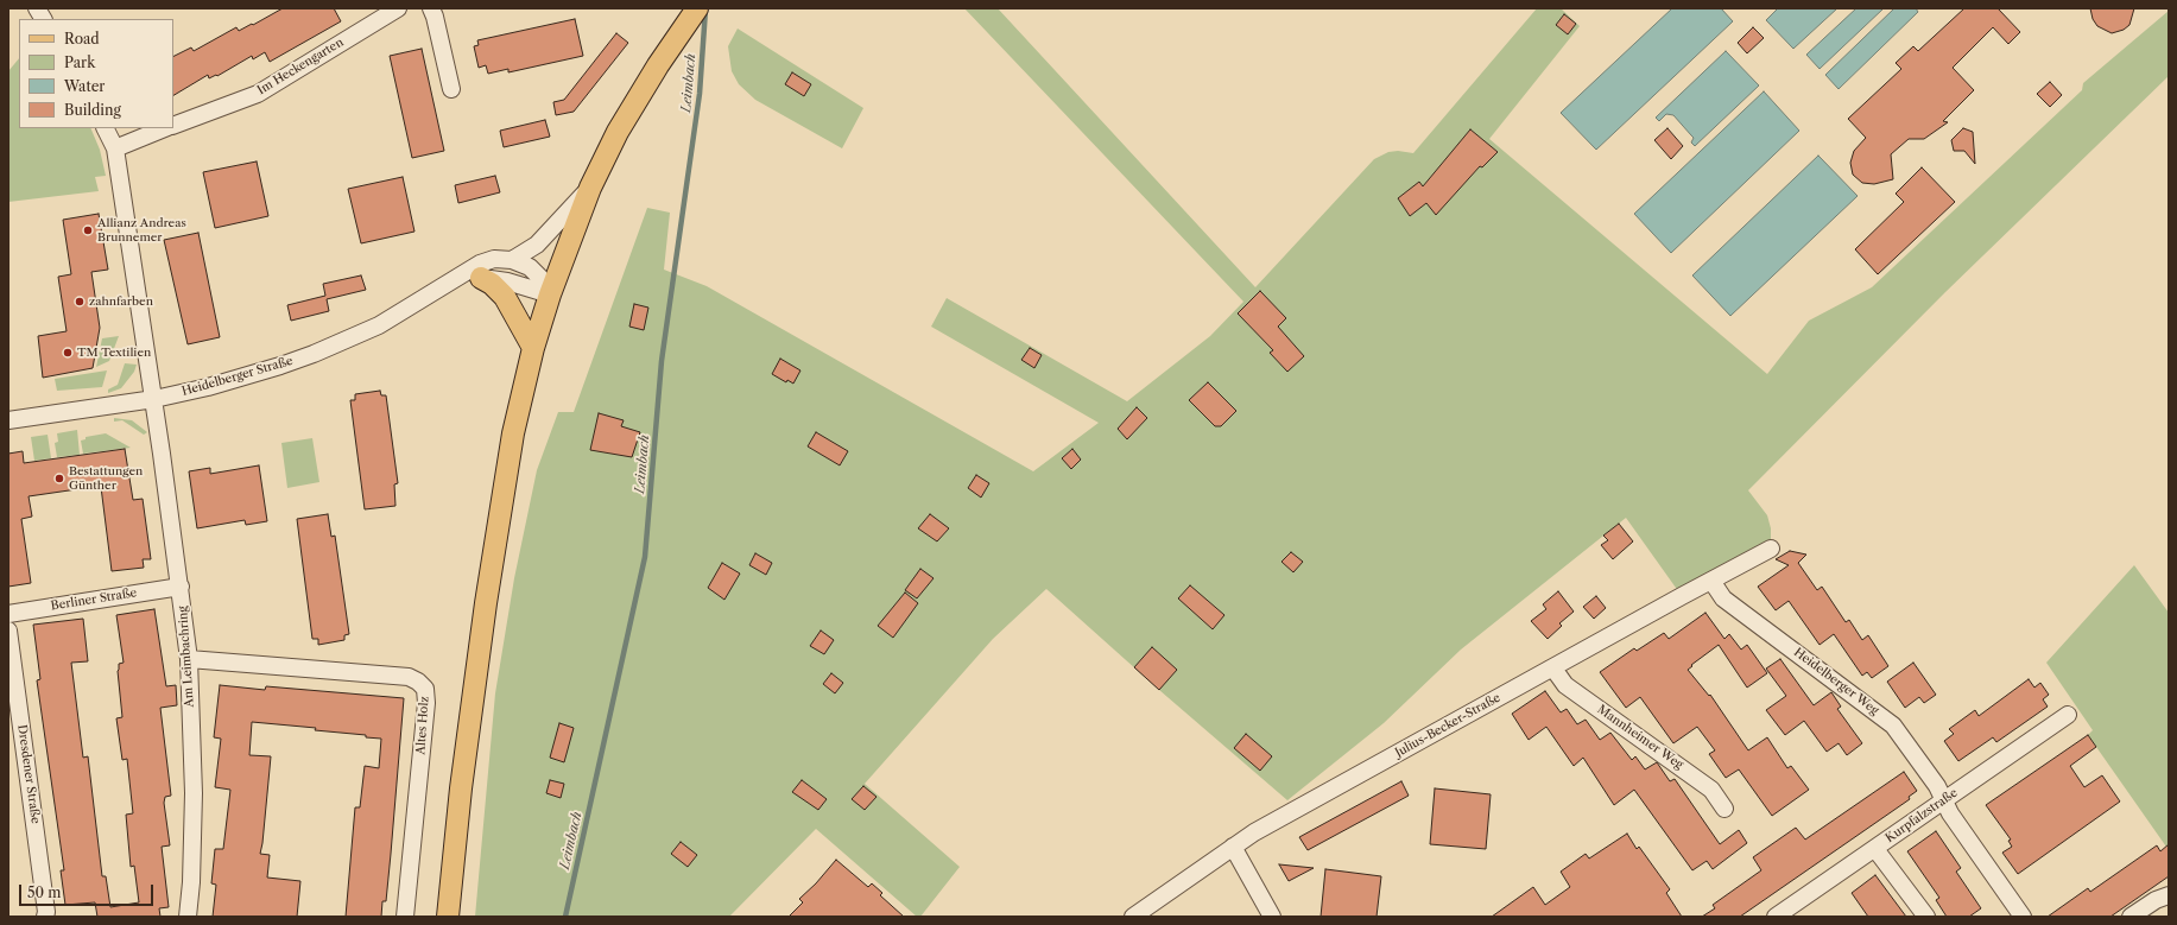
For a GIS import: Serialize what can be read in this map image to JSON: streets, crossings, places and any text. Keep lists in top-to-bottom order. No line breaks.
{"streets":{"street":["Im Heckengarten","Heidelberger Straße","Berliner Straße","Am Leimbachring","Heidelberger Weg","Altes Holz","Julius-Becker-Straße","Mannheimer Weg","Dresdener Straße","Kurpfalzstraße"]},"crossings":[["Heidelberger Straße","Am Leimbachring"],["Berliner Straße","Am Leimbachring"],["Am Leimbachring","Altes Holz"],["Heidelberger Weg","Julius-Becker-Straße"],["Heidelberger Weg","Kurpfalzstraße"],["Julius-Becker-Straße","Mannheimer Weg"]],"water":["Leimbach"],"places":["Allianz Andreas Brunnemer","zahnfarben","TM Textilien","Bestattungen Günther"],"legend":["Road","Park","Water","Building"],"scale_bar":"50 m"}
